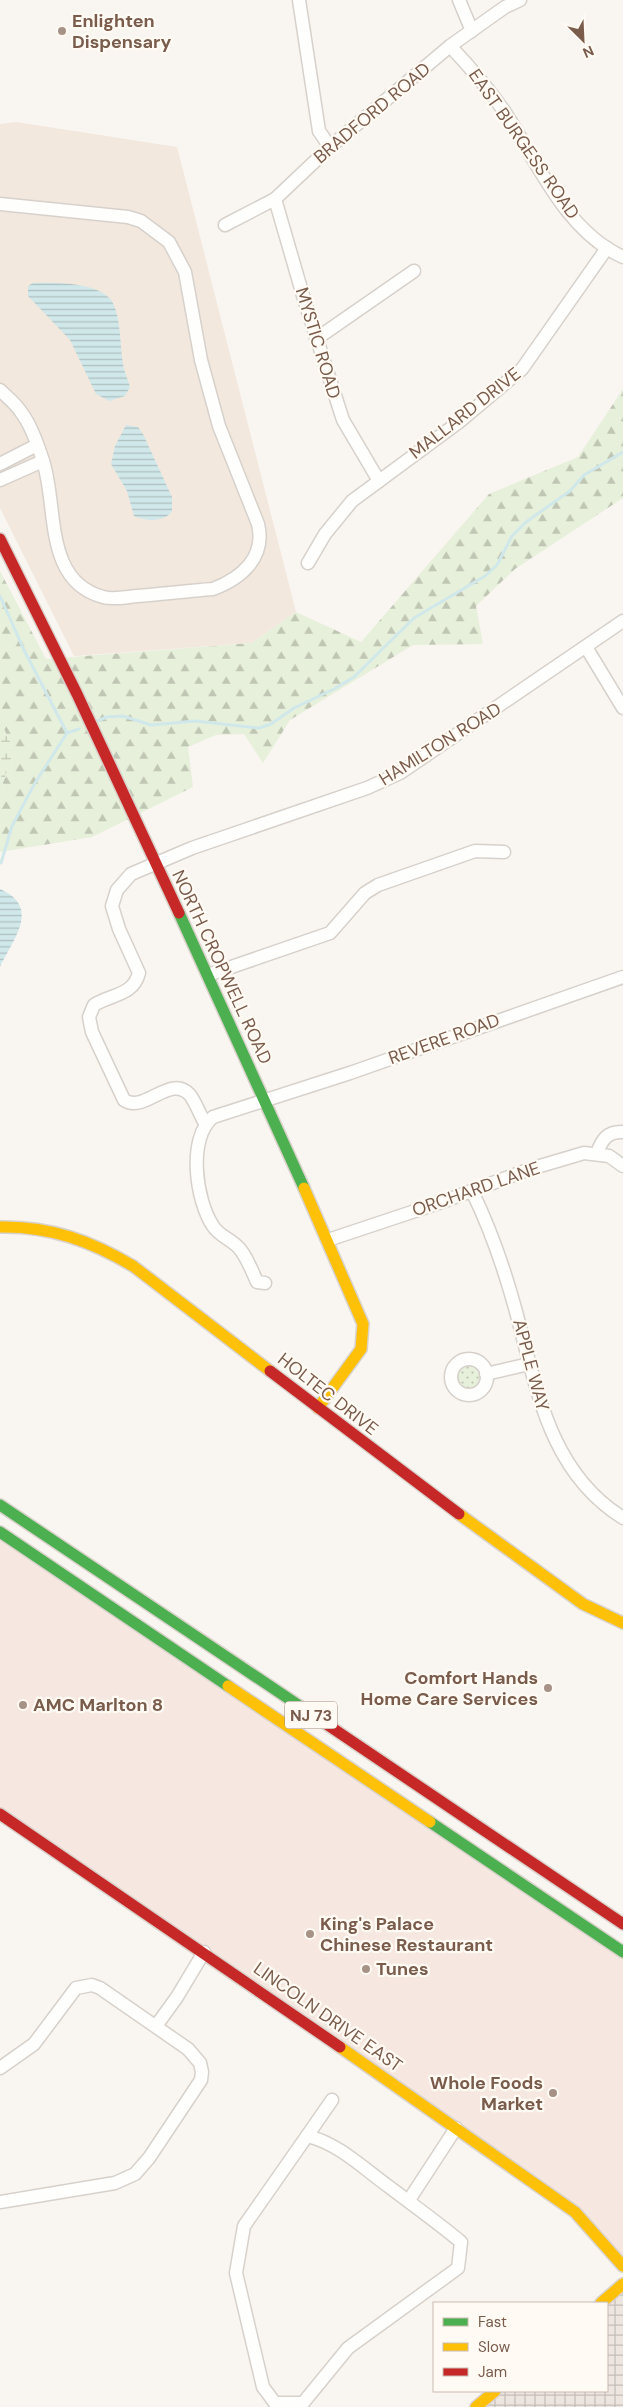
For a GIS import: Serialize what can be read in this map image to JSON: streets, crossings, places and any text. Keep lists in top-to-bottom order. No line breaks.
{"streets":{"main road":["NORTH CROPWELL ROAD","HOLTEC DRIVE","NJ 73","LINCOLN DRIVE EAST"],"street":["BRADFORD ROAD","EAST BURGESS ROAD","MYSTIC ROAD","MALLARD DRIVE","HAMILTON ROAD","REVERE ROAD","ORCHARD LANE","APPLE WAY"]},"crossings":[["BRADFORD ROAD","EAST BURGESS ROAD"],["BRADFORD ROAD","MYSTIC ROAD"],["EAST BURGESS ROAD","MALLARD DRIVE"],["MYSTIC ROAD","MALLARD DRIVE"],["HAMILTON ROAD","NORTH CROPWELL ROAD"],["HAMILTON ROAD","REVERE ROAD"],["NORTH CROPWELL ROAD","REVERE ROAD"],["NORTH CROPWELL ROAD","ORCHARD LANE"],["NORTH CROPWELL ROAD","HOLTEC DRIVE"],["ORCHARD LANE","APPLE WAY"]],"places":["Enlighten Dispensary","Comfort Hands Home Care Services","AMC Marlton 8","King's Palace Chinese Restaurant","Tunes","Whole Foods Market"],"legend":["Fast","Slow","Jam"],"north":"bottom right"}
